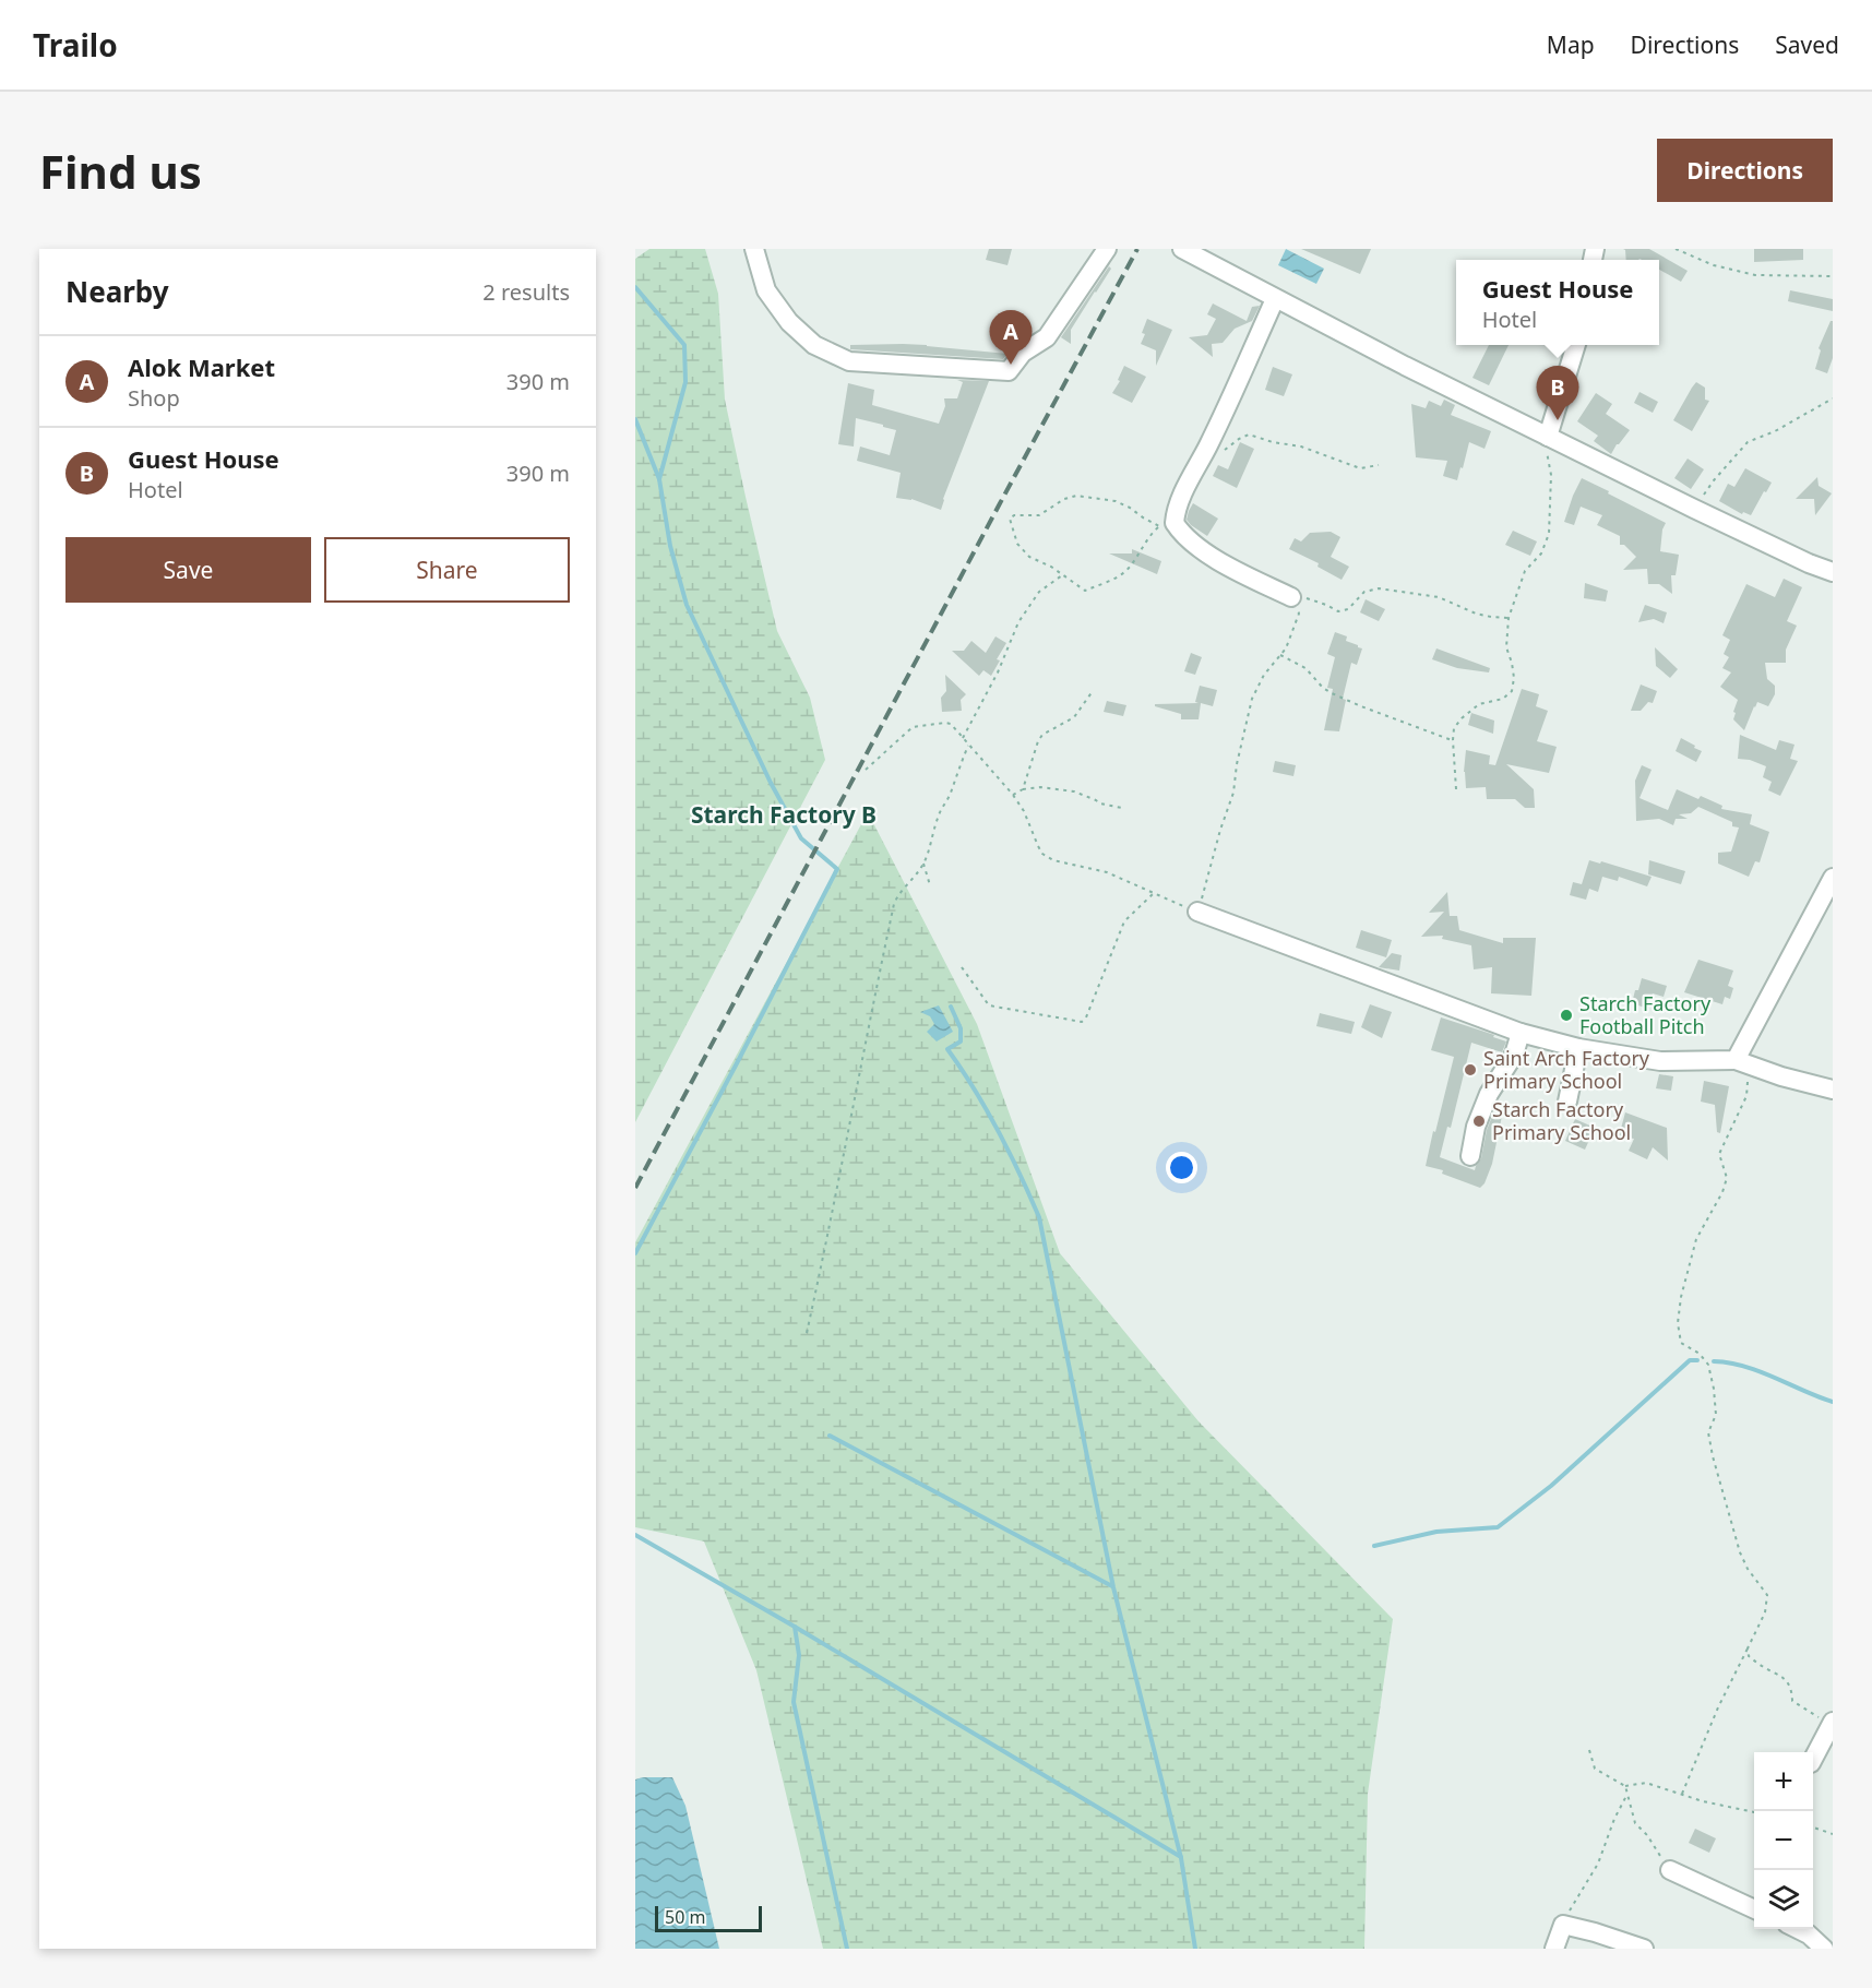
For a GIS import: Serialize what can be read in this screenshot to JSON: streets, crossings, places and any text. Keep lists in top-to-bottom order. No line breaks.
{"districts":["Starch Factory B"],"places":["Starch Factory Football Pitch","Saint Arch Factory Primary School","Starch Factory Primary School"],"scale_bar":"50 m","page":{"header":"Trailo","nav":["Map","Directions","Saved"],"buttons":["Directions",["Save","Share"]],"title":"Find us","heading":["Nearby","2 results"],"popup":["Guest House","Hotel"],"pins":["A","B"],"list":[{"mark":"A","name":"Alok Market","note":"Shop","value":"390 m"},{"mark":"B","name":"Guest House","note":"Hotel","value":"390 m"}],"map_buttons":["+","−"],"scale":"50 m"}}
